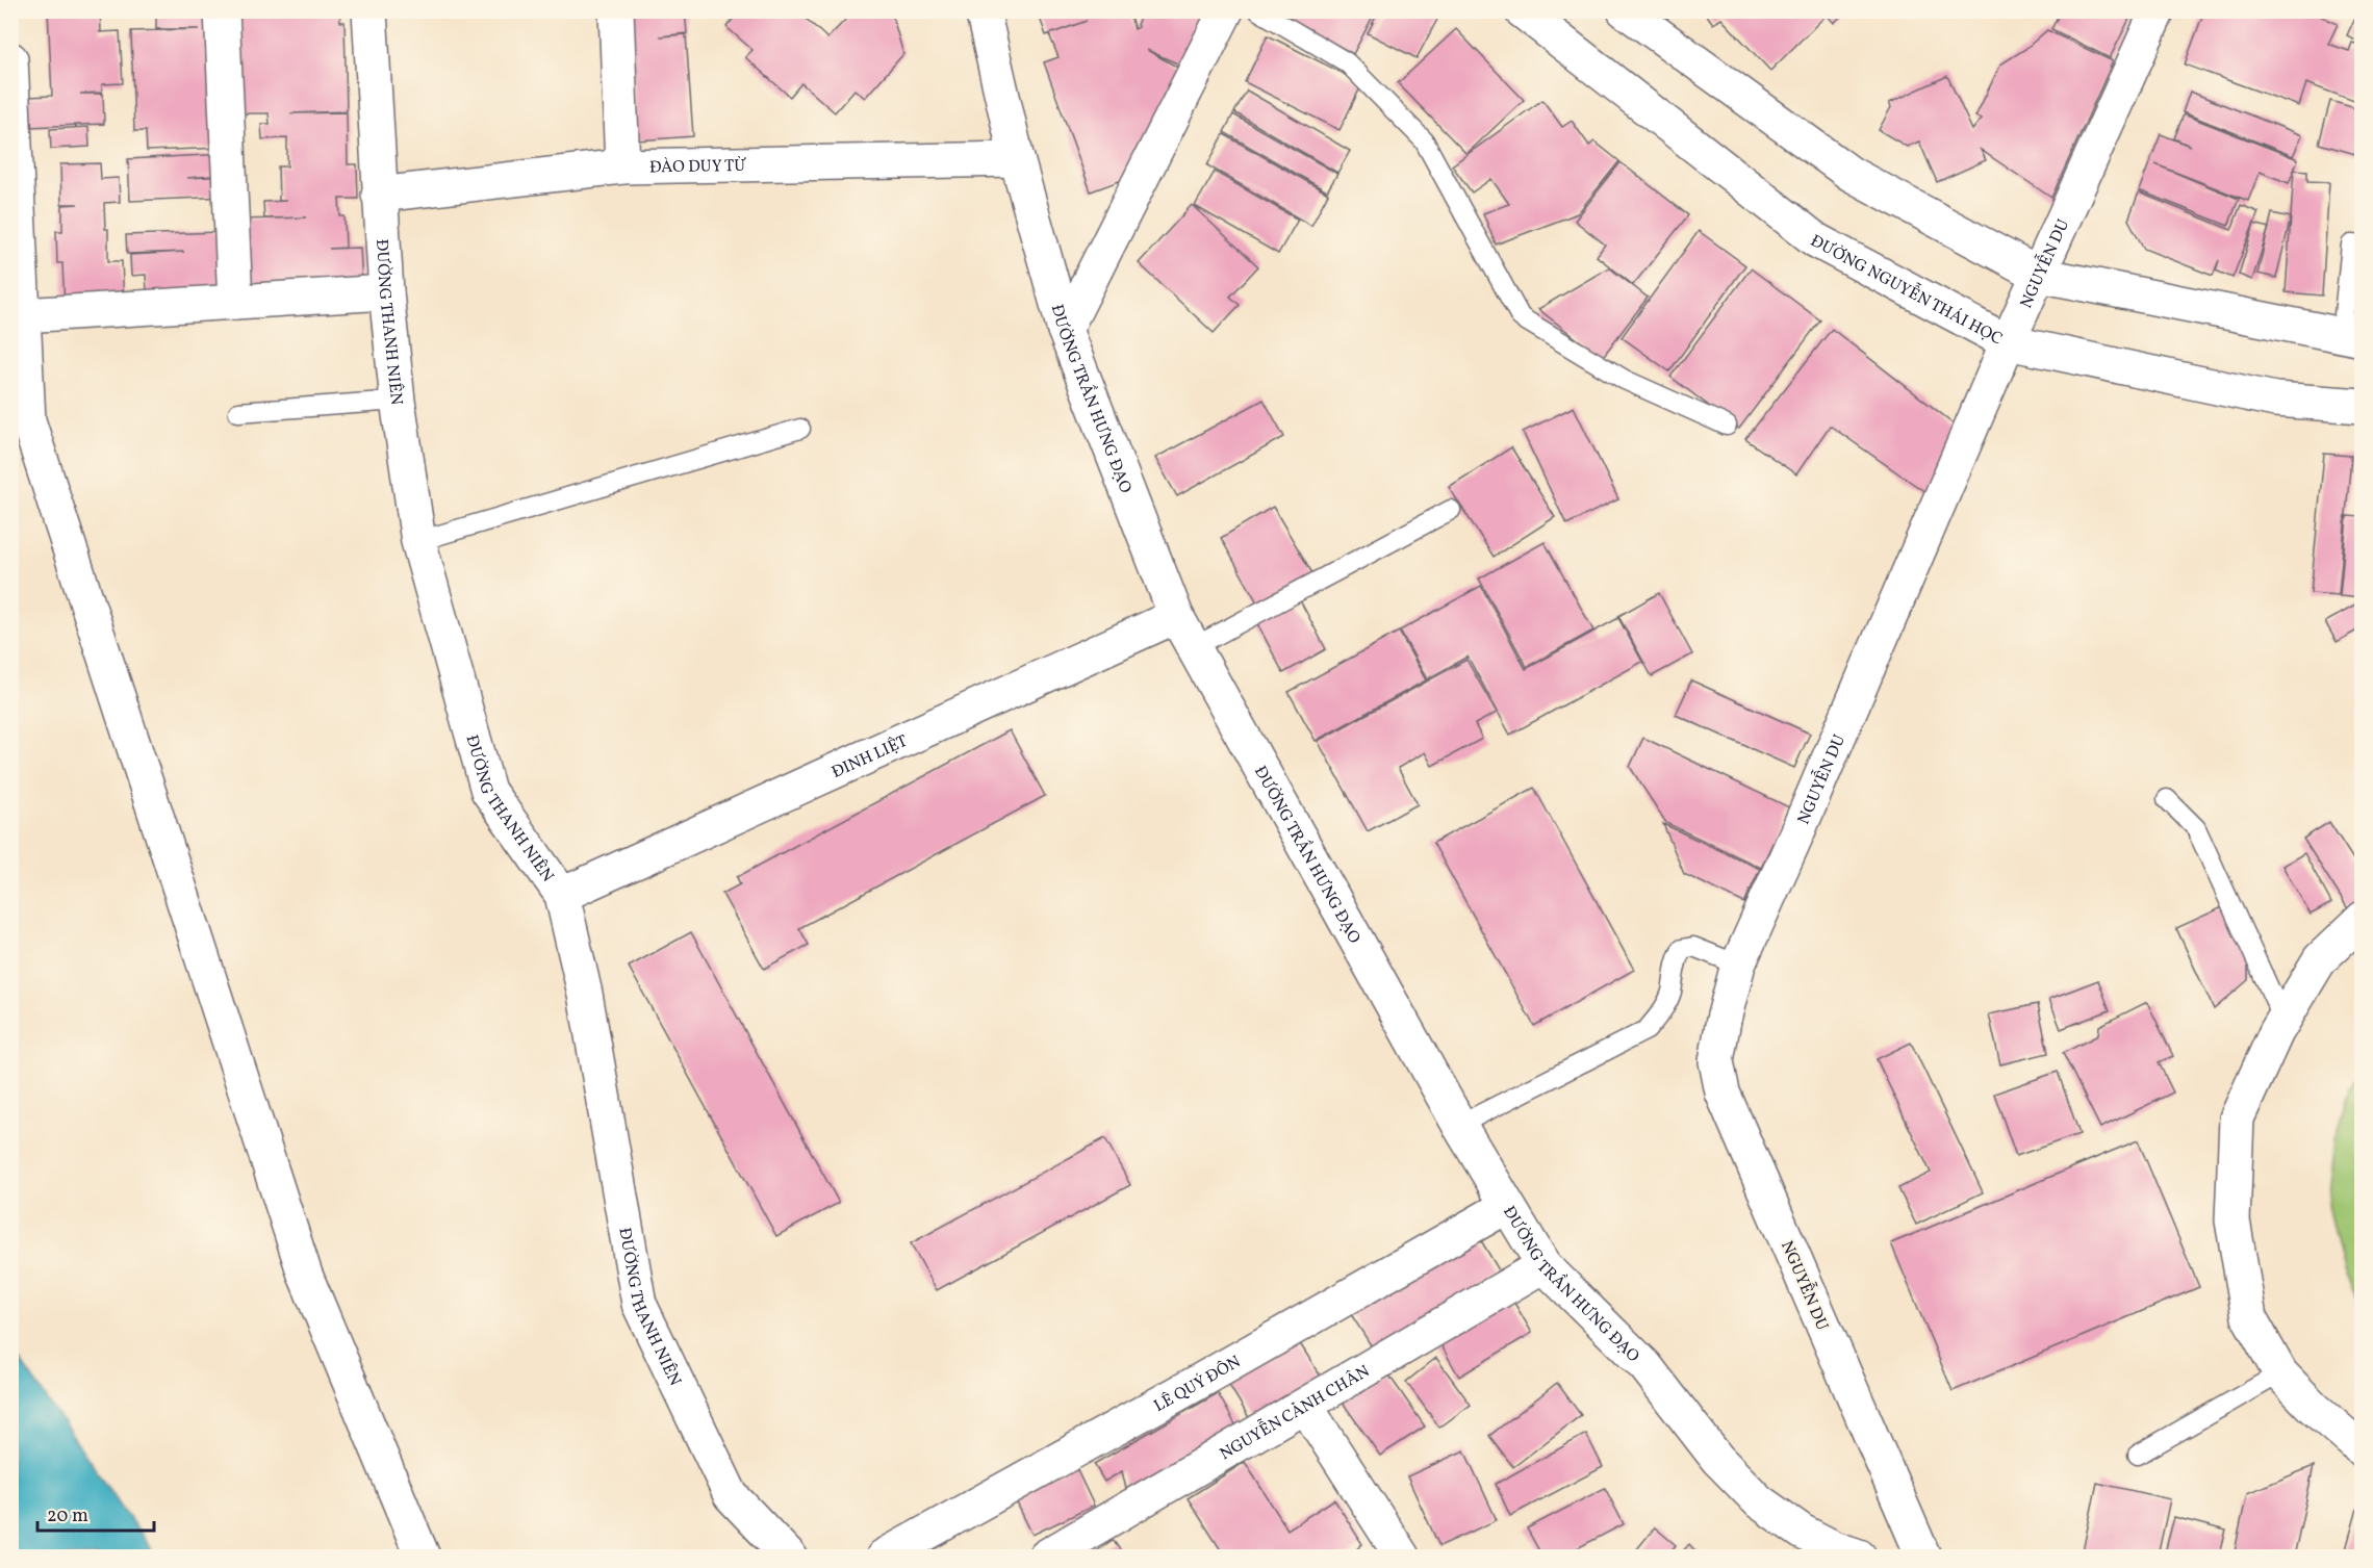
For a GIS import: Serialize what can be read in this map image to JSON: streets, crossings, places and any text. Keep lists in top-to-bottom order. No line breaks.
{"streets":{"street":["ĐÀO DUY TỪ","NGUYỄN DU","ĐƯỜNG NGUYỄN THÁI HỌC","ĐƯỜNG THANH NIÊN","ĐƯỜNG TRẦN HƯNG ĐẠO","ĐINH LIỆT","LÊ QUÝ ĐÔN","NGUYỄN CẢNH CHÂN"]},"crossings":[["ĐÀO DUY TỪ","ĐƯỜNG THANH NIÊN"],["ĐÀO DUY TỪ","ĐƯỜNG TRẦN HƯNG ĐẠO"],["NGUYỄN DU","ĐƯỜNG NGUYỄN THÁI HỌC"],["ĐƯỜNG THANH NIÊN","ĐINH LIỆT"],["ĐƯỜNG TRẦN HƯNG ĐẠO","ĐINH LIỆT"],["ĐƯỜNG TRẦN HƯNG ĐẠO","LÊ QUÝ ĐÔN"],["ĐƯỜNG TRẦN HƯNG ĐẠO","NGUYỄN CẢNH CHÂN"]],"scale_bar":"20 m"}
